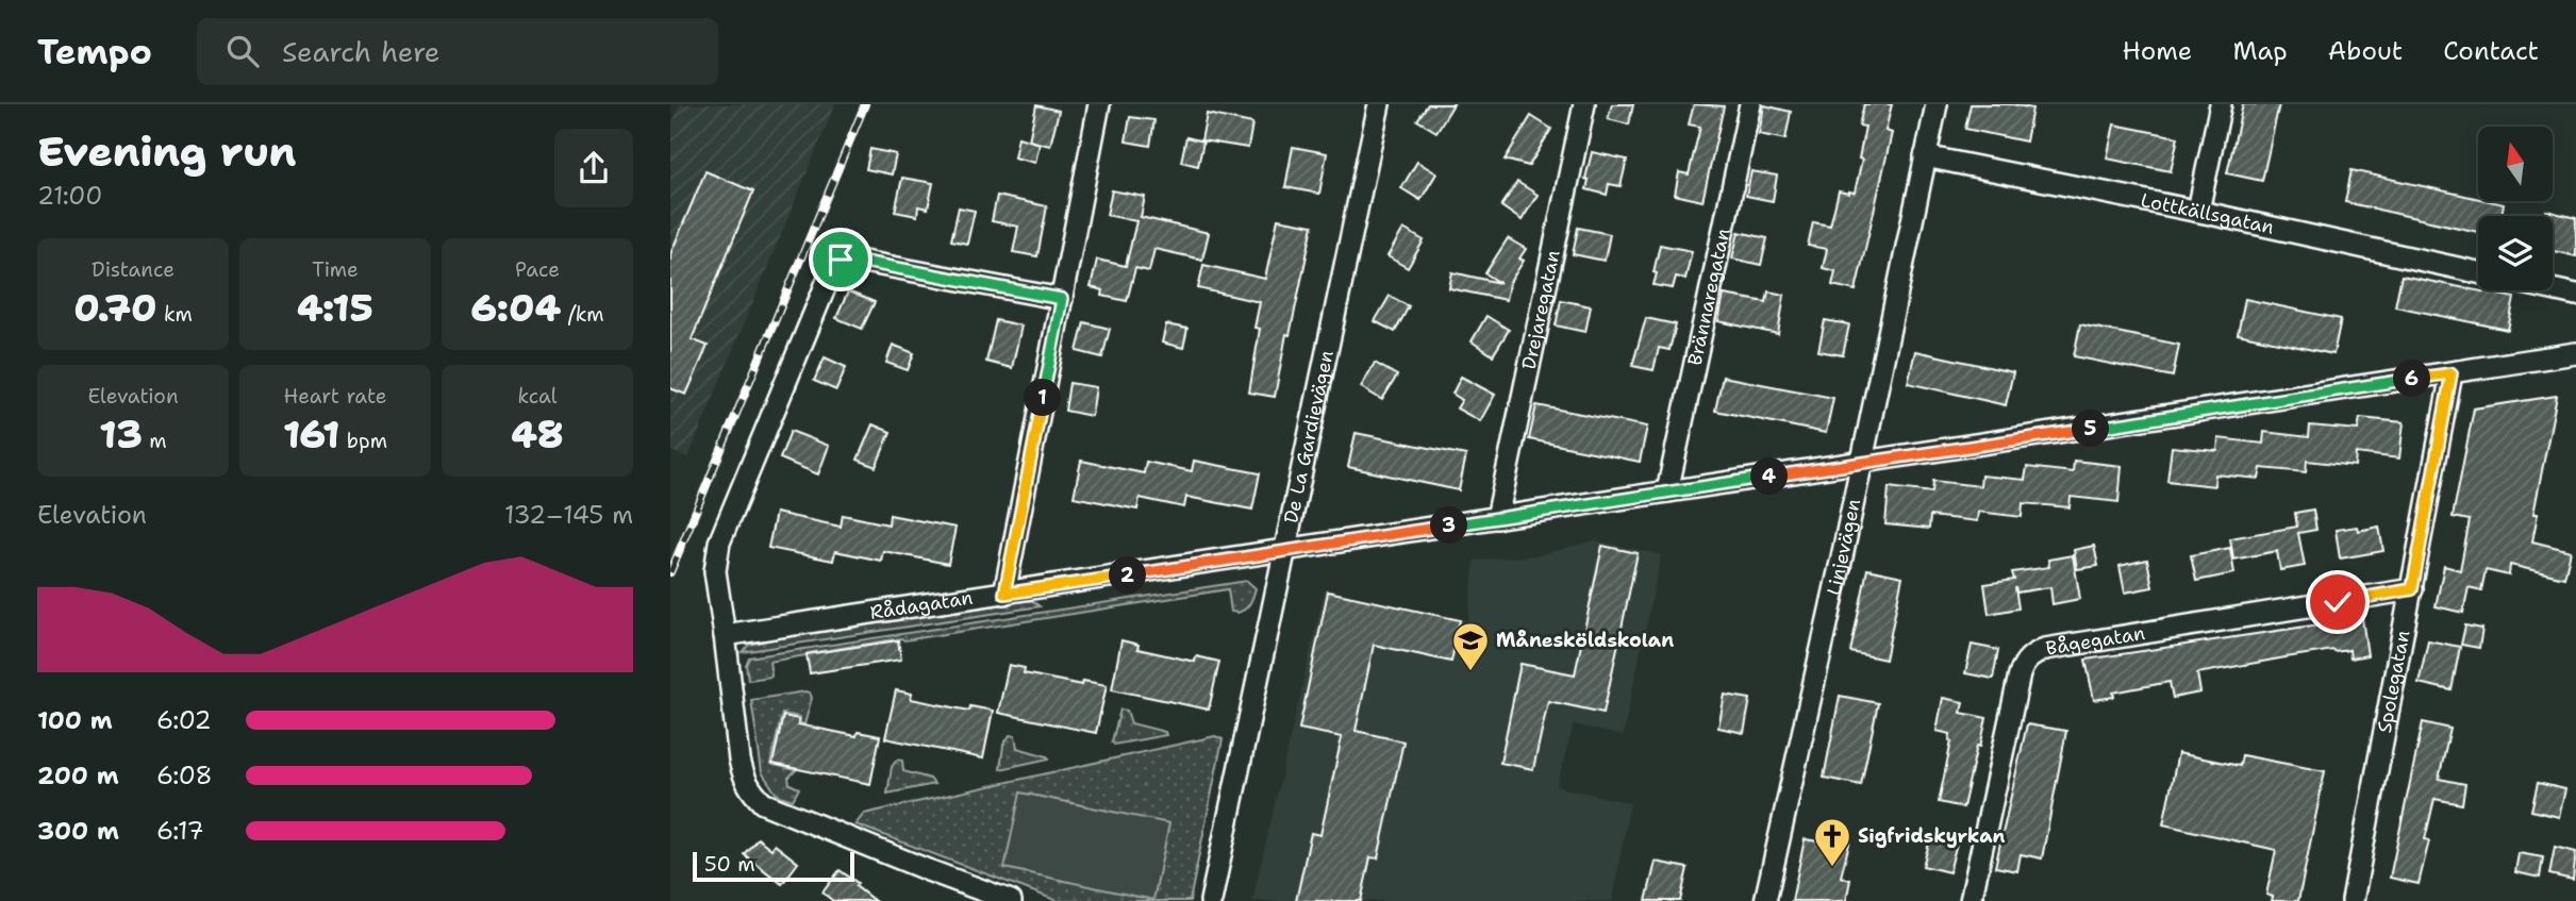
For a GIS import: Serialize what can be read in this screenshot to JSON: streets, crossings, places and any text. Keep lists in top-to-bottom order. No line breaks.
{"streets":{"street":["Lottkällsgatan","Brännaregatan","Drejaregatan","De La Gardievägen","Linjevägen","Rådagatan","Bågegatan","Spolegatan"]},"crossings":[["Lottkällsgatan","Linjevägen"],["Brännaregatan","Rådagatan"],["Drejaregatan","Rådagatan"],["De La Gardievägen","Rådagatan"],["Linjevägen","Rådagatan"],["Rådagatan","Spolegatan"],["Bågegatan","Spolegatan"]],"places":{"school or university":["Månesköldskolan"],"church":["Sigfridskyrkan"]},"scale_bar":"50 m","north":"top","page":{"header":"Tempo","search":"Search here","nav":["Home","Map","About","Contact"],"heading":["Evening run","21:00"],"stats":[["Distance","0.70 km"],["Time","4:15"],["Pace","6:04 /km"],["Elevation","13 m"],["Heart rate","161 bpm"],["kcal","48"]],"pins":["6","1","5","4","3","2"],"chart":["Elevation","132–145 m"],"list":[{"name":"100 m","note":"6:02"},{"name":"200 m","note":"6:08"},{"name":"300 m","note":"6:17"}],"scale":"50 m"}}
